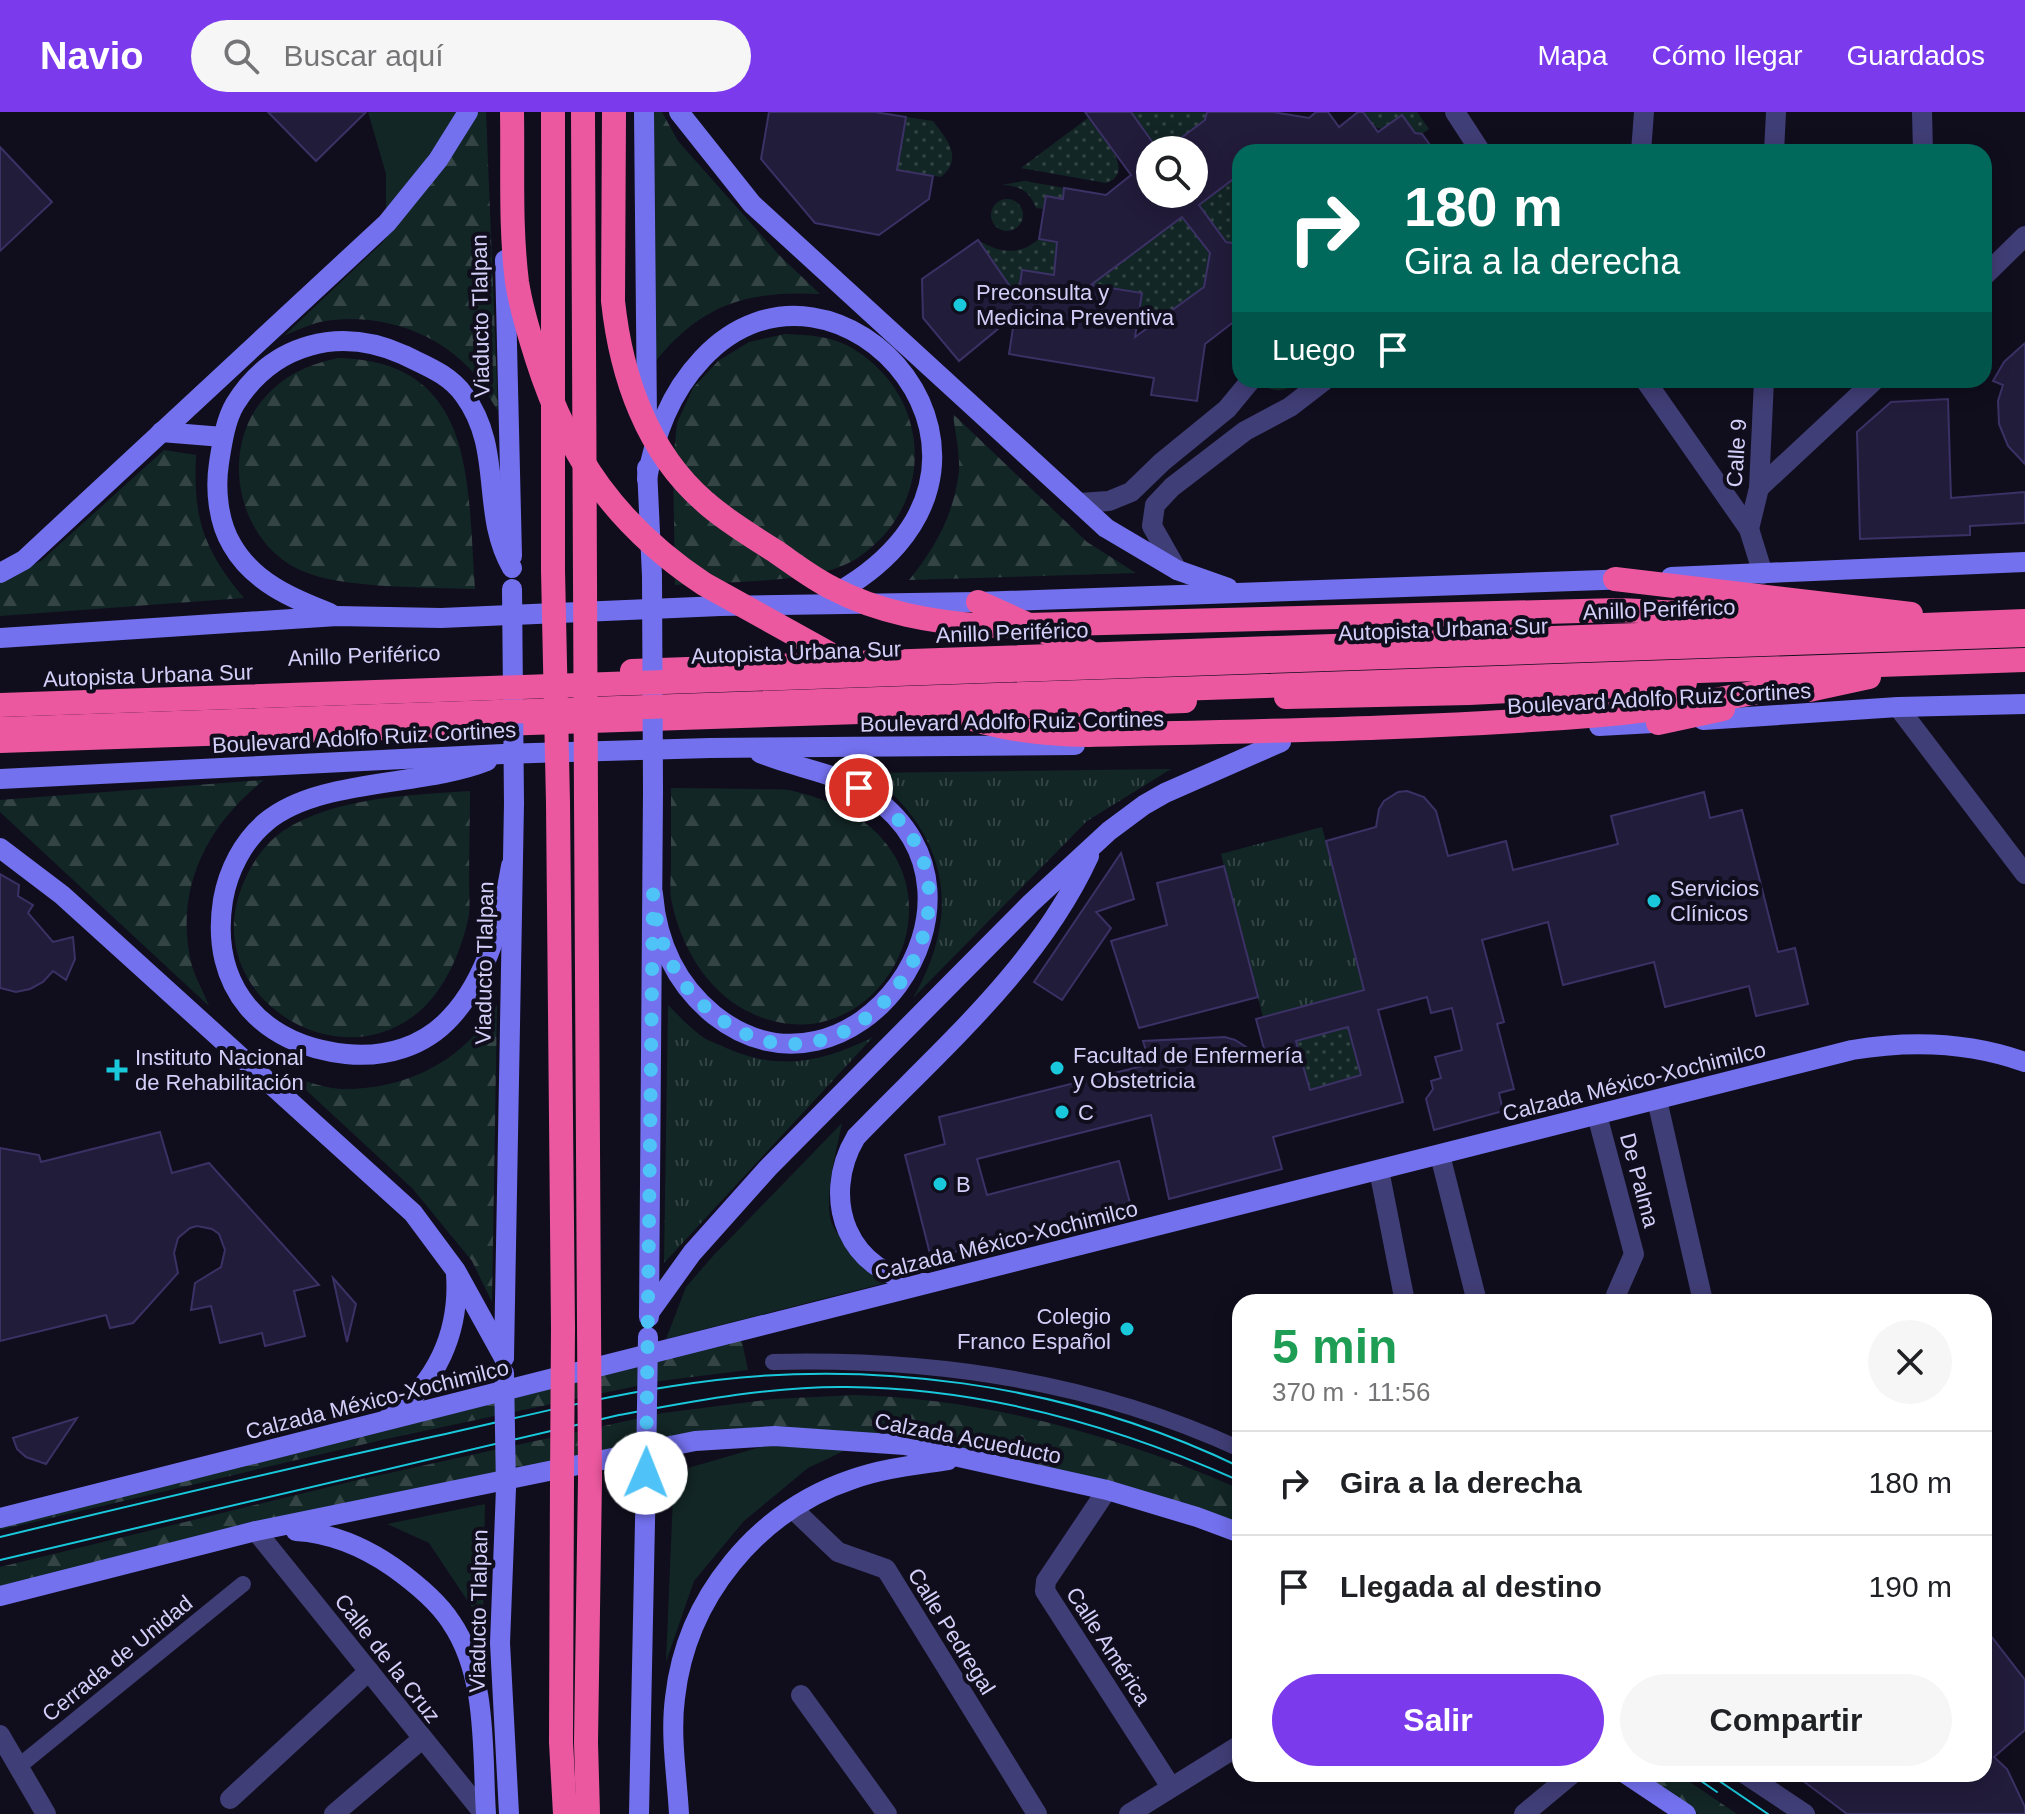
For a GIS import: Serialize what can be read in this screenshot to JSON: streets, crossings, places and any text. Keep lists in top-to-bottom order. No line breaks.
{"streets":{"highway":["Anillo Periférico","Autopista Urbana Sur"],"main road":["Viaducto Tlalpan","Boulevard Adolfo Ruiz Cortines","Calzada México-Xochimilco","Calzada Acueducto"],"street":["Calle 9","De Palma","Calle Pedregal","Calle América","Cerrada de Unidad","Calle de la Cruz"]},"crossings":[["Calzada México-Xochimilco","De Palma"],["Calzada Acueducto","Calle América"],["Calzada Acueducto","Calle de la Cruz"]],"places":{"other":["Preconsulta y Medicina Preventiva","Servicios Clínicos","Facultad de Enfermería y Obstetricia","C","B","Colegio Franco Español"],"health":["Instituto Nacional de Rehabilitación"]},"page":{"header":"Navio","search":"Buscar aquí","nav":["Mapa","Cómo llegar","Guardados"],"turn":["180 m","Gira a la derecha"],"then":"Luego","heading":["5 min","370 m · 11:56"],"list":[{"name":"Gira a la derecha","value":"180 m"},{"name":"Llegada al destino","value":"190 m"}],"buttons":["Salir","Compartir"]}}
